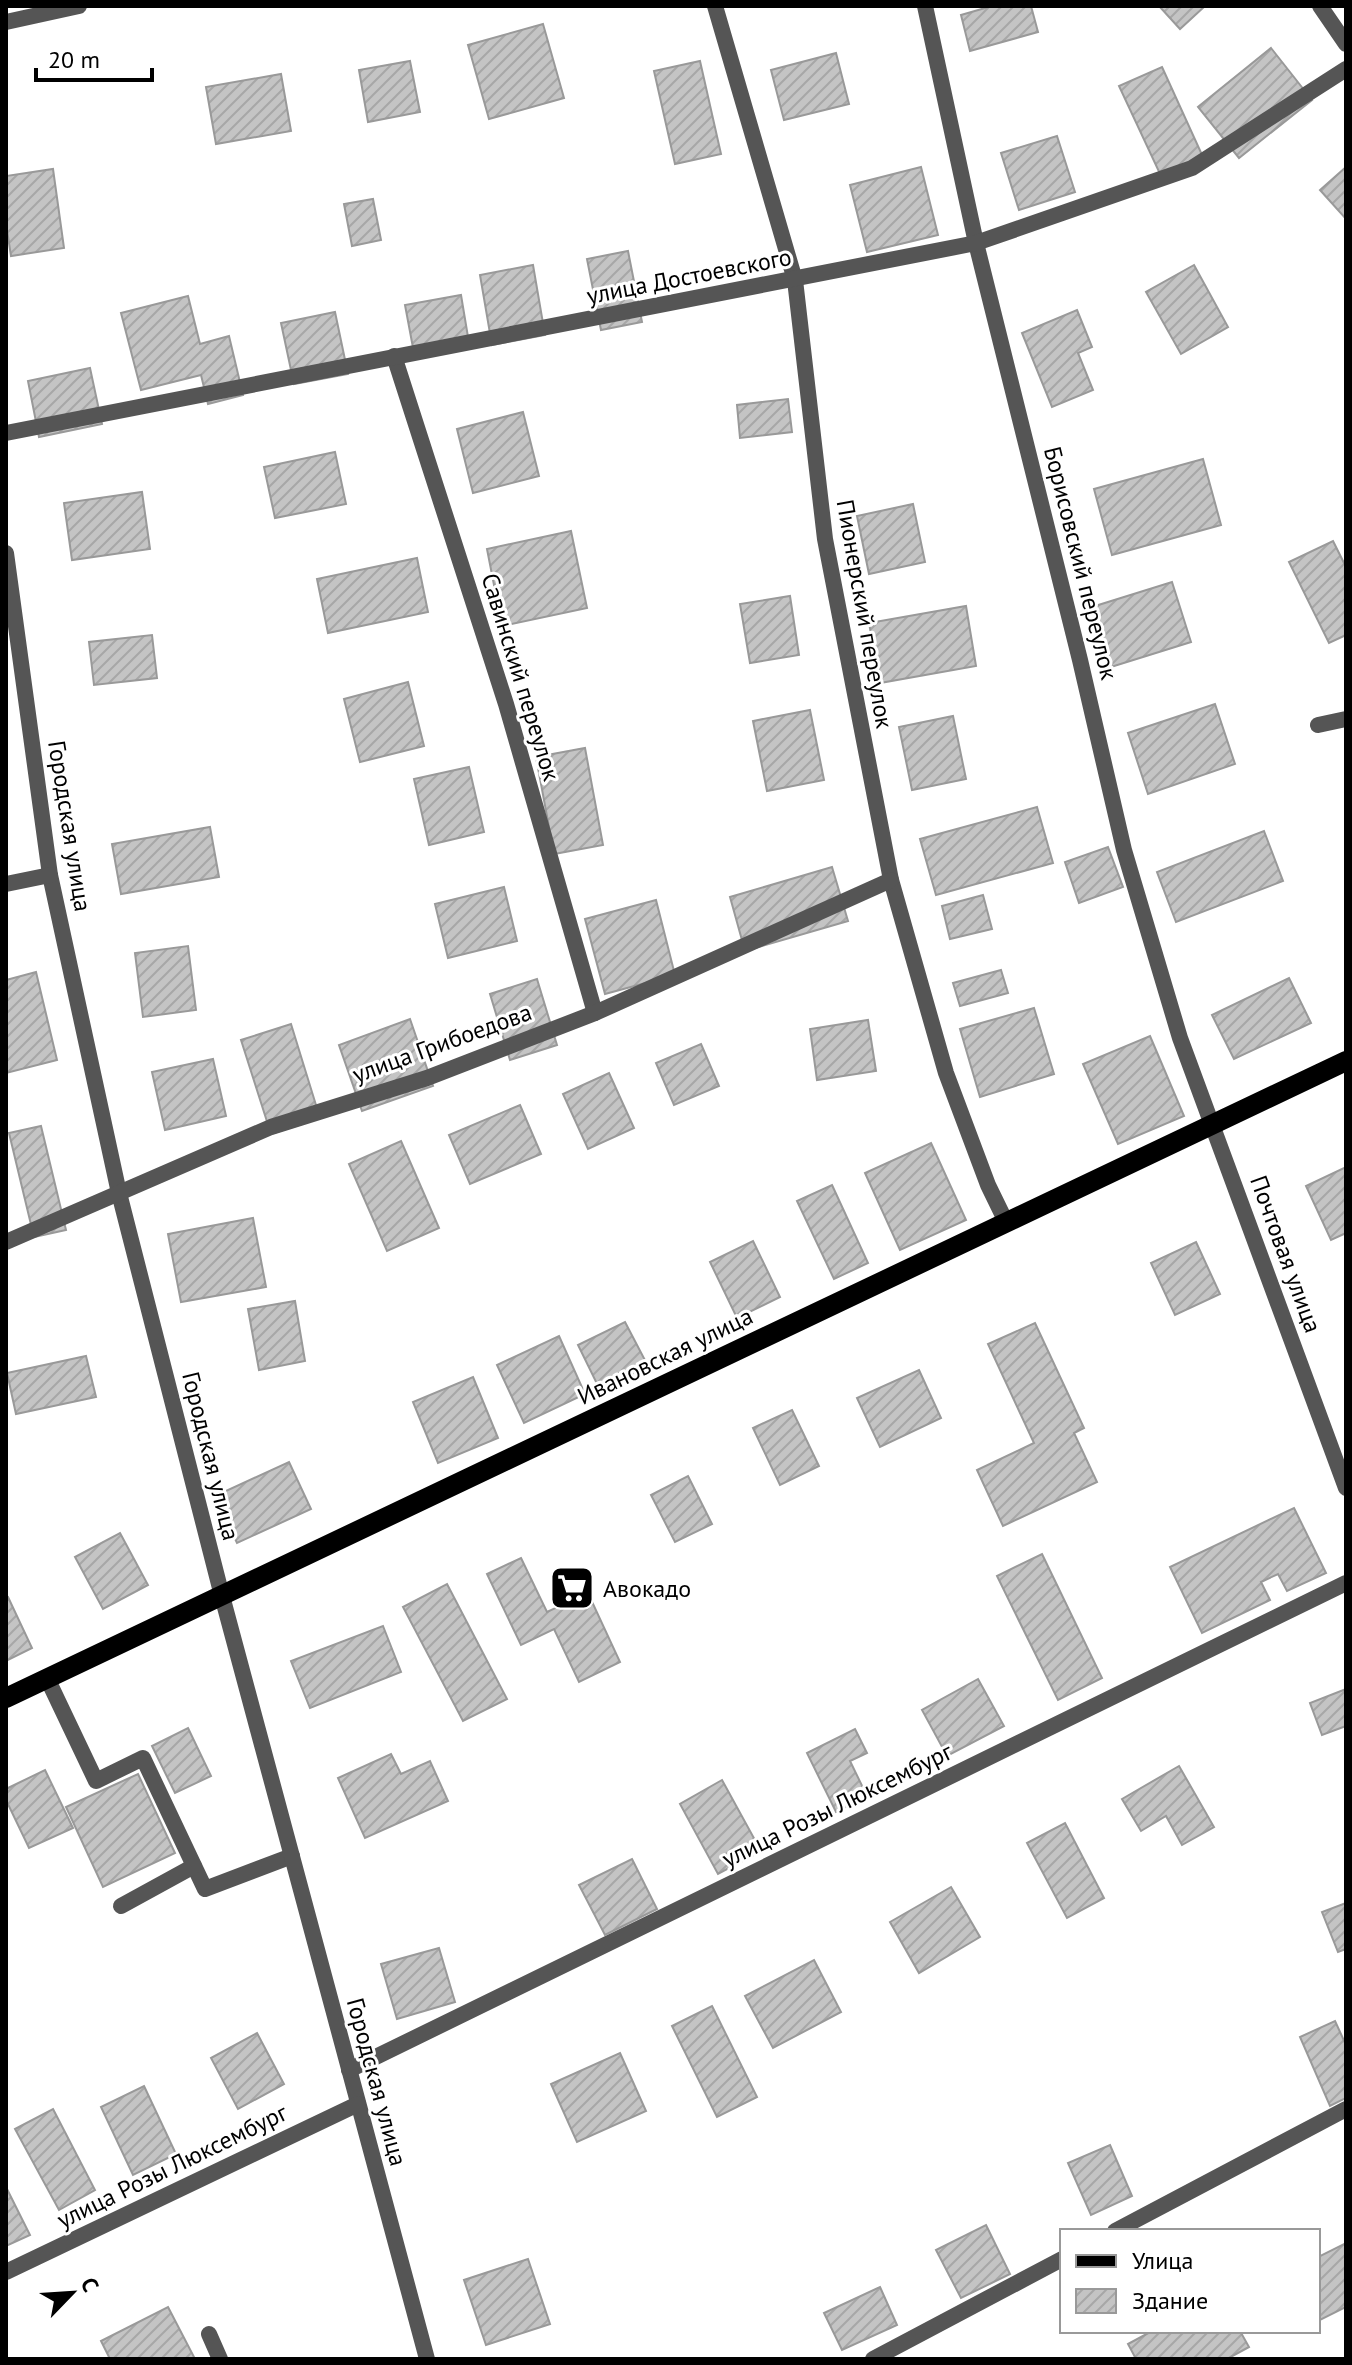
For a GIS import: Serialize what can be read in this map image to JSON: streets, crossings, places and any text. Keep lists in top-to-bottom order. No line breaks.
{"streets":{"main road":["Ивановская улица"],"street":["улица Достоевского","Борисовский переулок","Пионерский переулок","Савинский переулок","Городская улица","улица Грибоедова","Почтовая улица","улица Розы Люксембург"]},"crossings":[["улица Достоевского","Борисовский переулок"],["улица Достоевского","Пионерский переулок"],["улица Достоевского","Савинский переулок"],["Борисовский переулок","Почтовая улица"],["Борисовский переулок","Ивановская улица"],["Пионерский переулок","улица Грибоедова"],["Пионерский переулок","Ивановская улица"],["Савинский переулок","улица Грибоедова"],["Городская улица","улица Грибоедова"],["Городская улица","Ивановская улица"],["Городская улица","улица Розы Люксембург"],["Почтовая улица","Ивановская улица"]],"places":{"supermarket":["Авокадо"]},"legend":["Улица","Здание"],"scale_bar":"20 m","north":"top right"}
